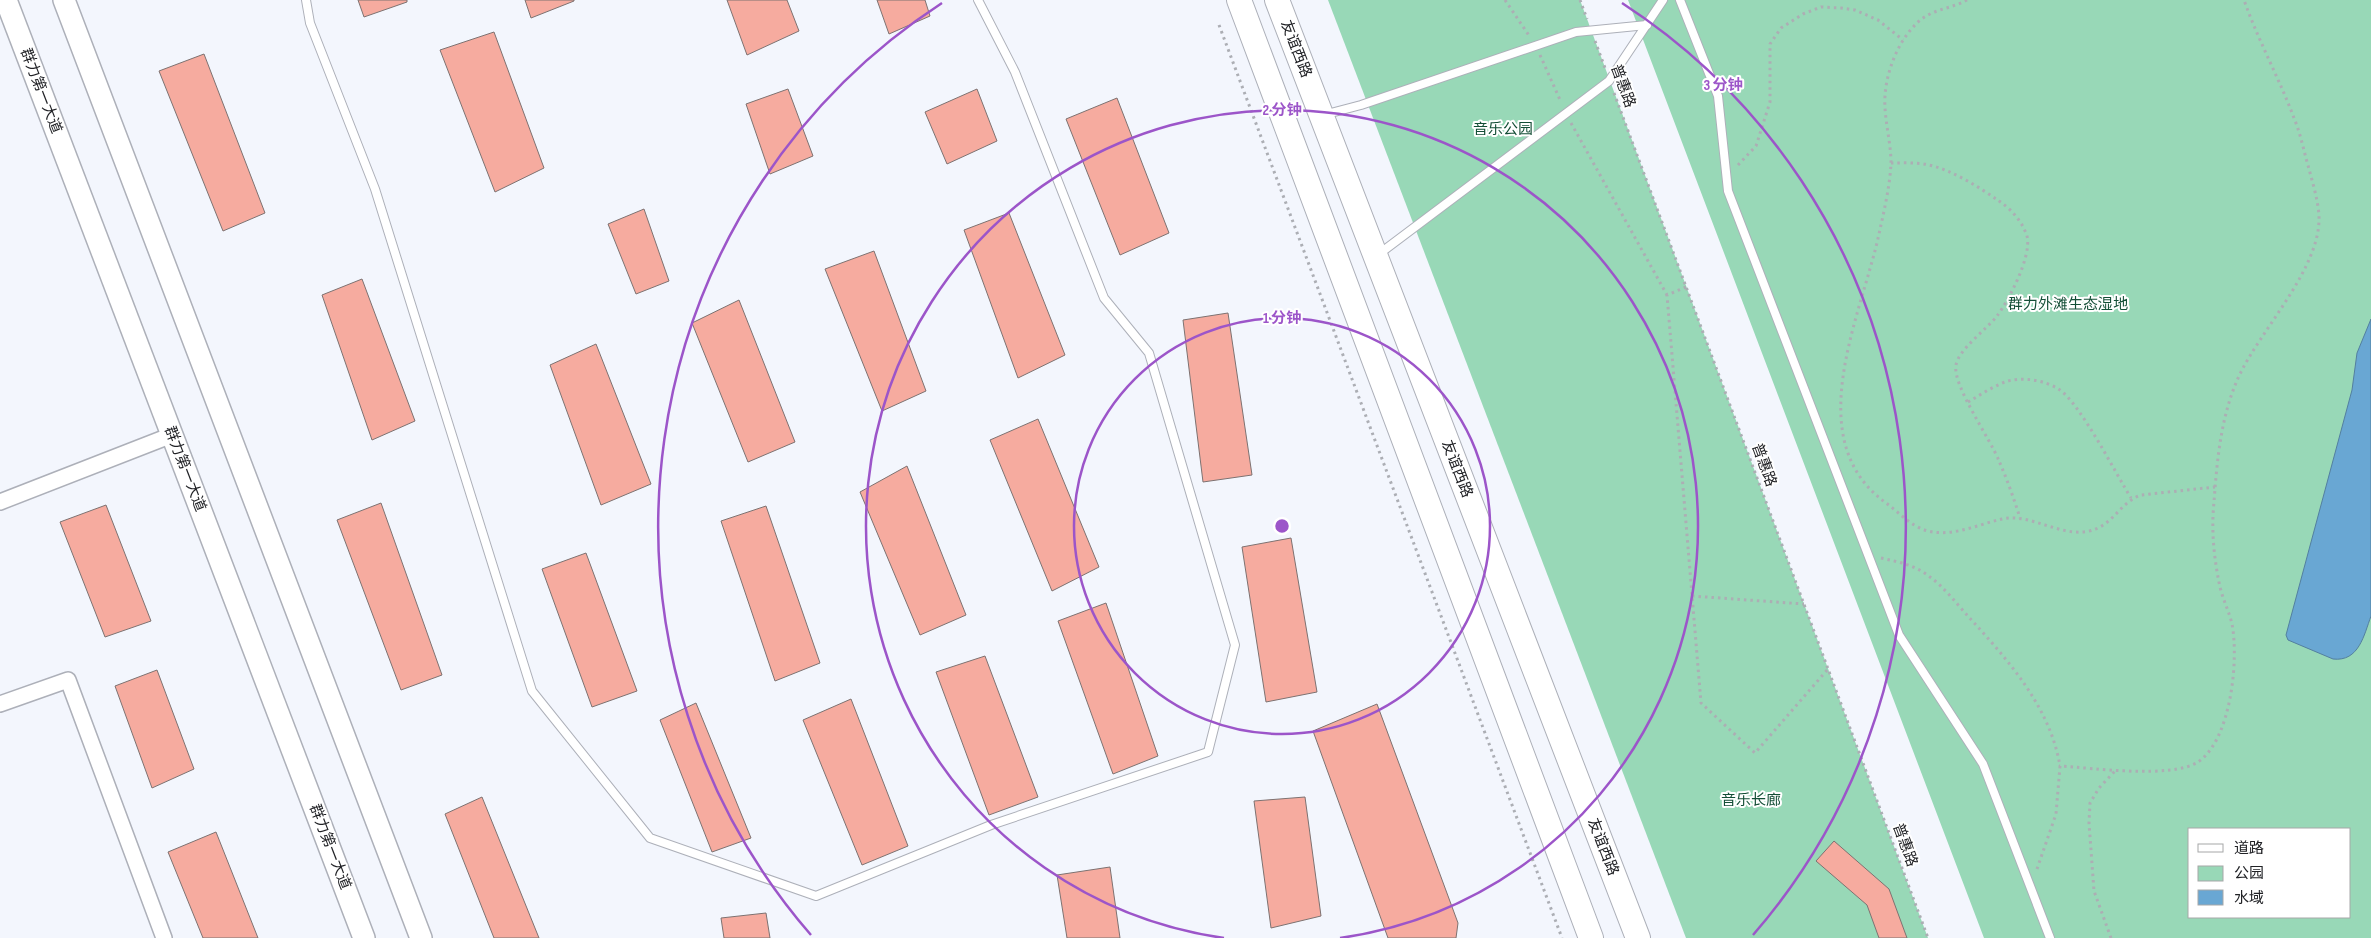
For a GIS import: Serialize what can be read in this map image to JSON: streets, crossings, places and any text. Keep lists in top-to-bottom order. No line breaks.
{"streets":{"main road":["友谊西路","群力第一大道"],"path":["普惠路"]},"parks":["音乐公园","群力外滩生态湿地","音乐长廊"],"legend":["道路","公园","水域"],"rings":["3 分钟","2 分钟","1 分钟"]}
